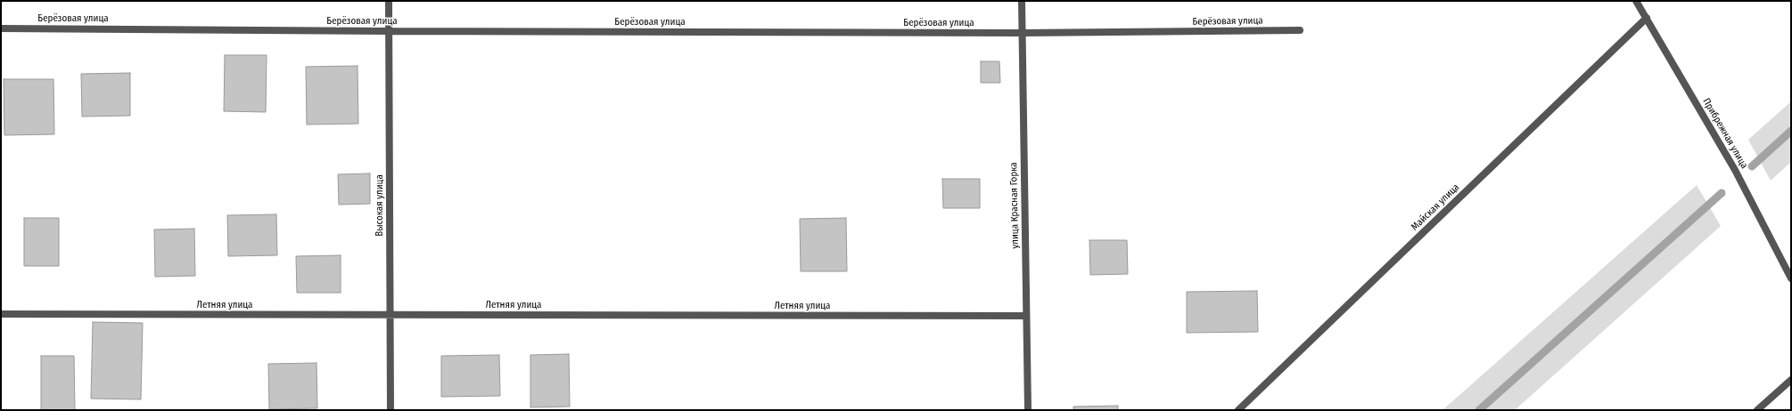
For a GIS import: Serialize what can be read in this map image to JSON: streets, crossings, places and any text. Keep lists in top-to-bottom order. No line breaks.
{"streets":{"street":["Берёзовая улица","Прибрежная улица","Высокая улица","улица Красная Горка","Майская улица","Летняя улица"]},"crossings":[["Берёзовая улица","Высокая улица"],["Берёзовая улица","улица Красная Горка"],["Прибрежная улица","Майская улица"],["Высокая улица","Летняя улица"],["улица Красная Горка","Летняя улица"]]}
